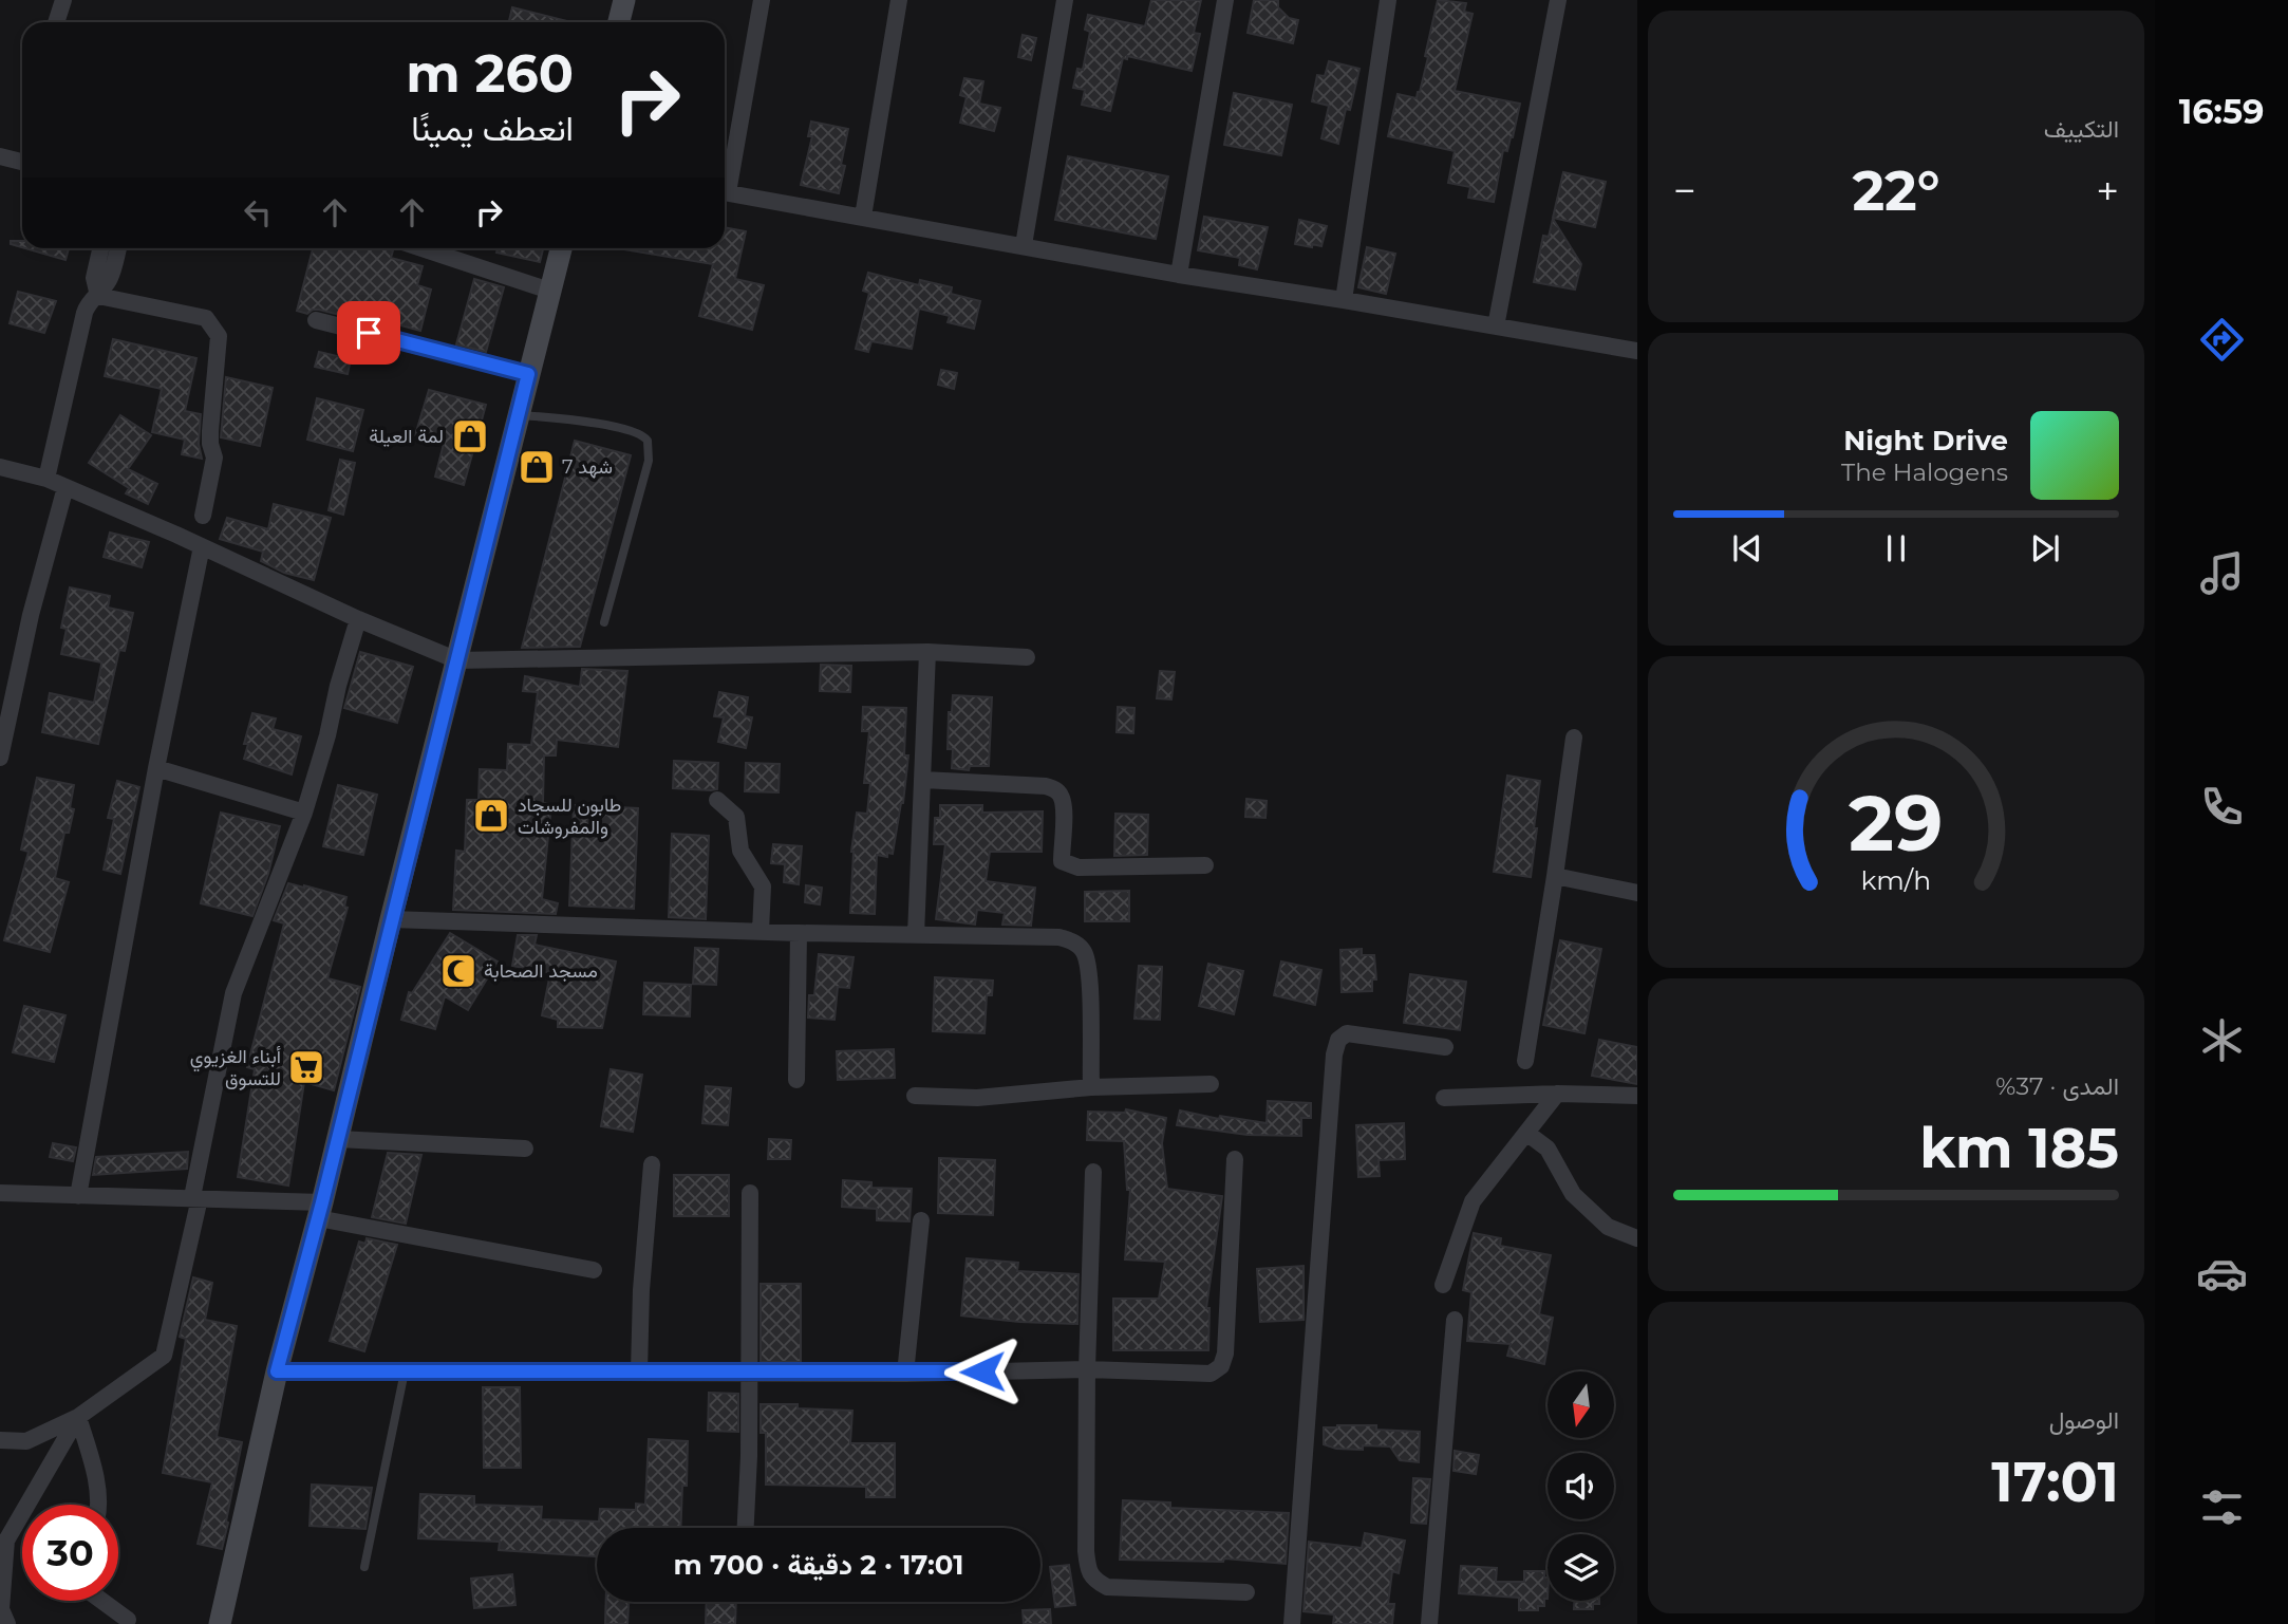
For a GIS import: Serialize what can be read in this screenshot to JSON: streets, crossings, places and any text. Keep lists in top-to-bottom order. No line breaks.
{"places":{"shop":["لمة العيلة","شهد 7","طابون للسجاد والمفروشات"],"mosque":["مسجد الصحابة"],"supermarket":["أبناء الغزيوي للتسوق"]},"north":"bottom","page":{"tabs":"16:59","tile":["التكييف",["المدى · 37%","185 km"],["الوصول","17:01"]],"turn":["260 m","انعطف يمينًا"],"heat":["−","22°","+"],"song":["Night Drive","The Halogens"],"limit":"30","trip":"17:01 · 2 دقيقة · 700 m","gauge":["29","km/h"]}}
